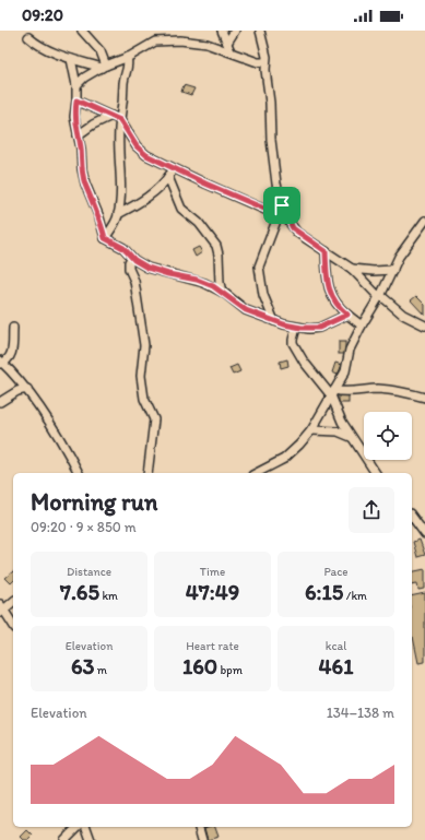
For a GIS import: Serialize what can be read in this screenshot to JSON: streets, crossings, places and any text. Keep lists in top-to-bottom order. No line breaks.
{"page":{"status":"09:20","heading":["Morning run","09:20 · 9 × 850 m"],"stats":[["Distance","7.65 km"],["Time","47:49"],["Pace","6:15 /km"],["Elevation","63 m"],["Heart rate","160 bpm"],["kcal","461"]],"chart":["Elevation","134–138 m"]}}
